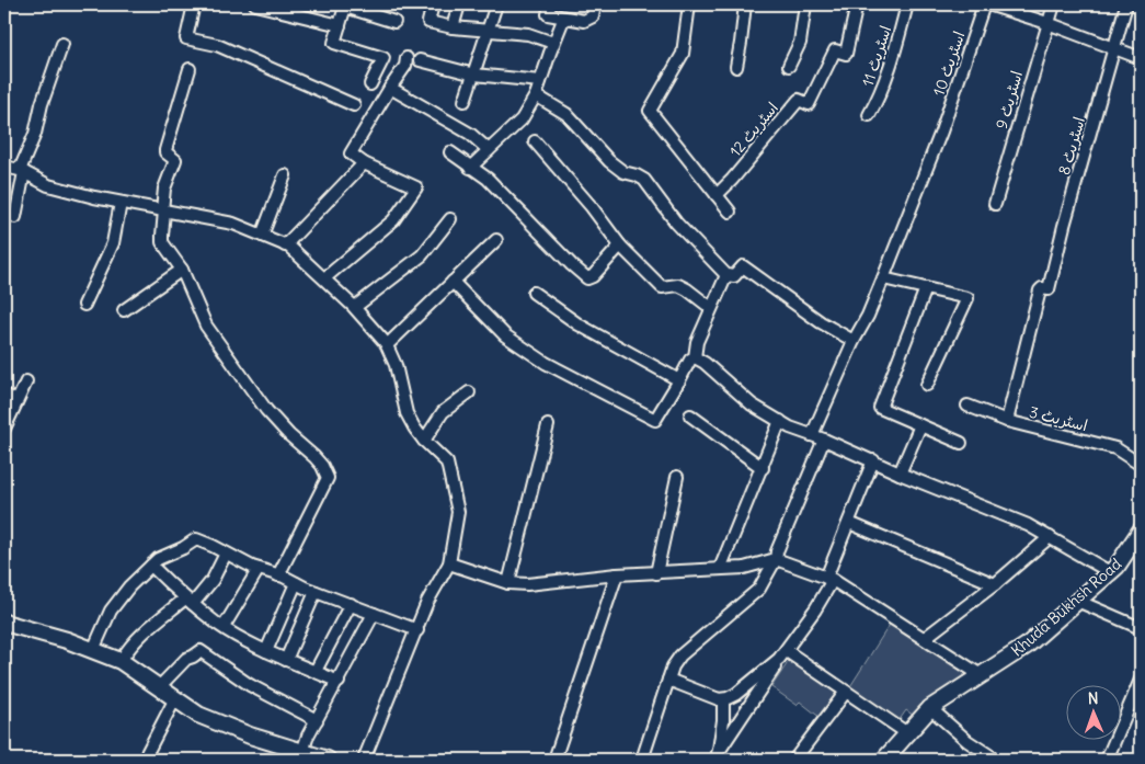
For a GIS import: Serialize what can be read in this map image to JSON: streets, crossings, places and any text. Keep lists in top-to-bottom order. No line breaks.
{"streets":{"street":["اسٹریٹ 11","اسٹریٹ 10","اسٹریٹ 9","اسٹریٹ 12","اسٹریٹ 8","اسٹریٹ 3","Khuda Bukhsh Road"]},"crossings":[["اسٹریٹ 8","اسٹریٹ 3"]],"north":"top"}
